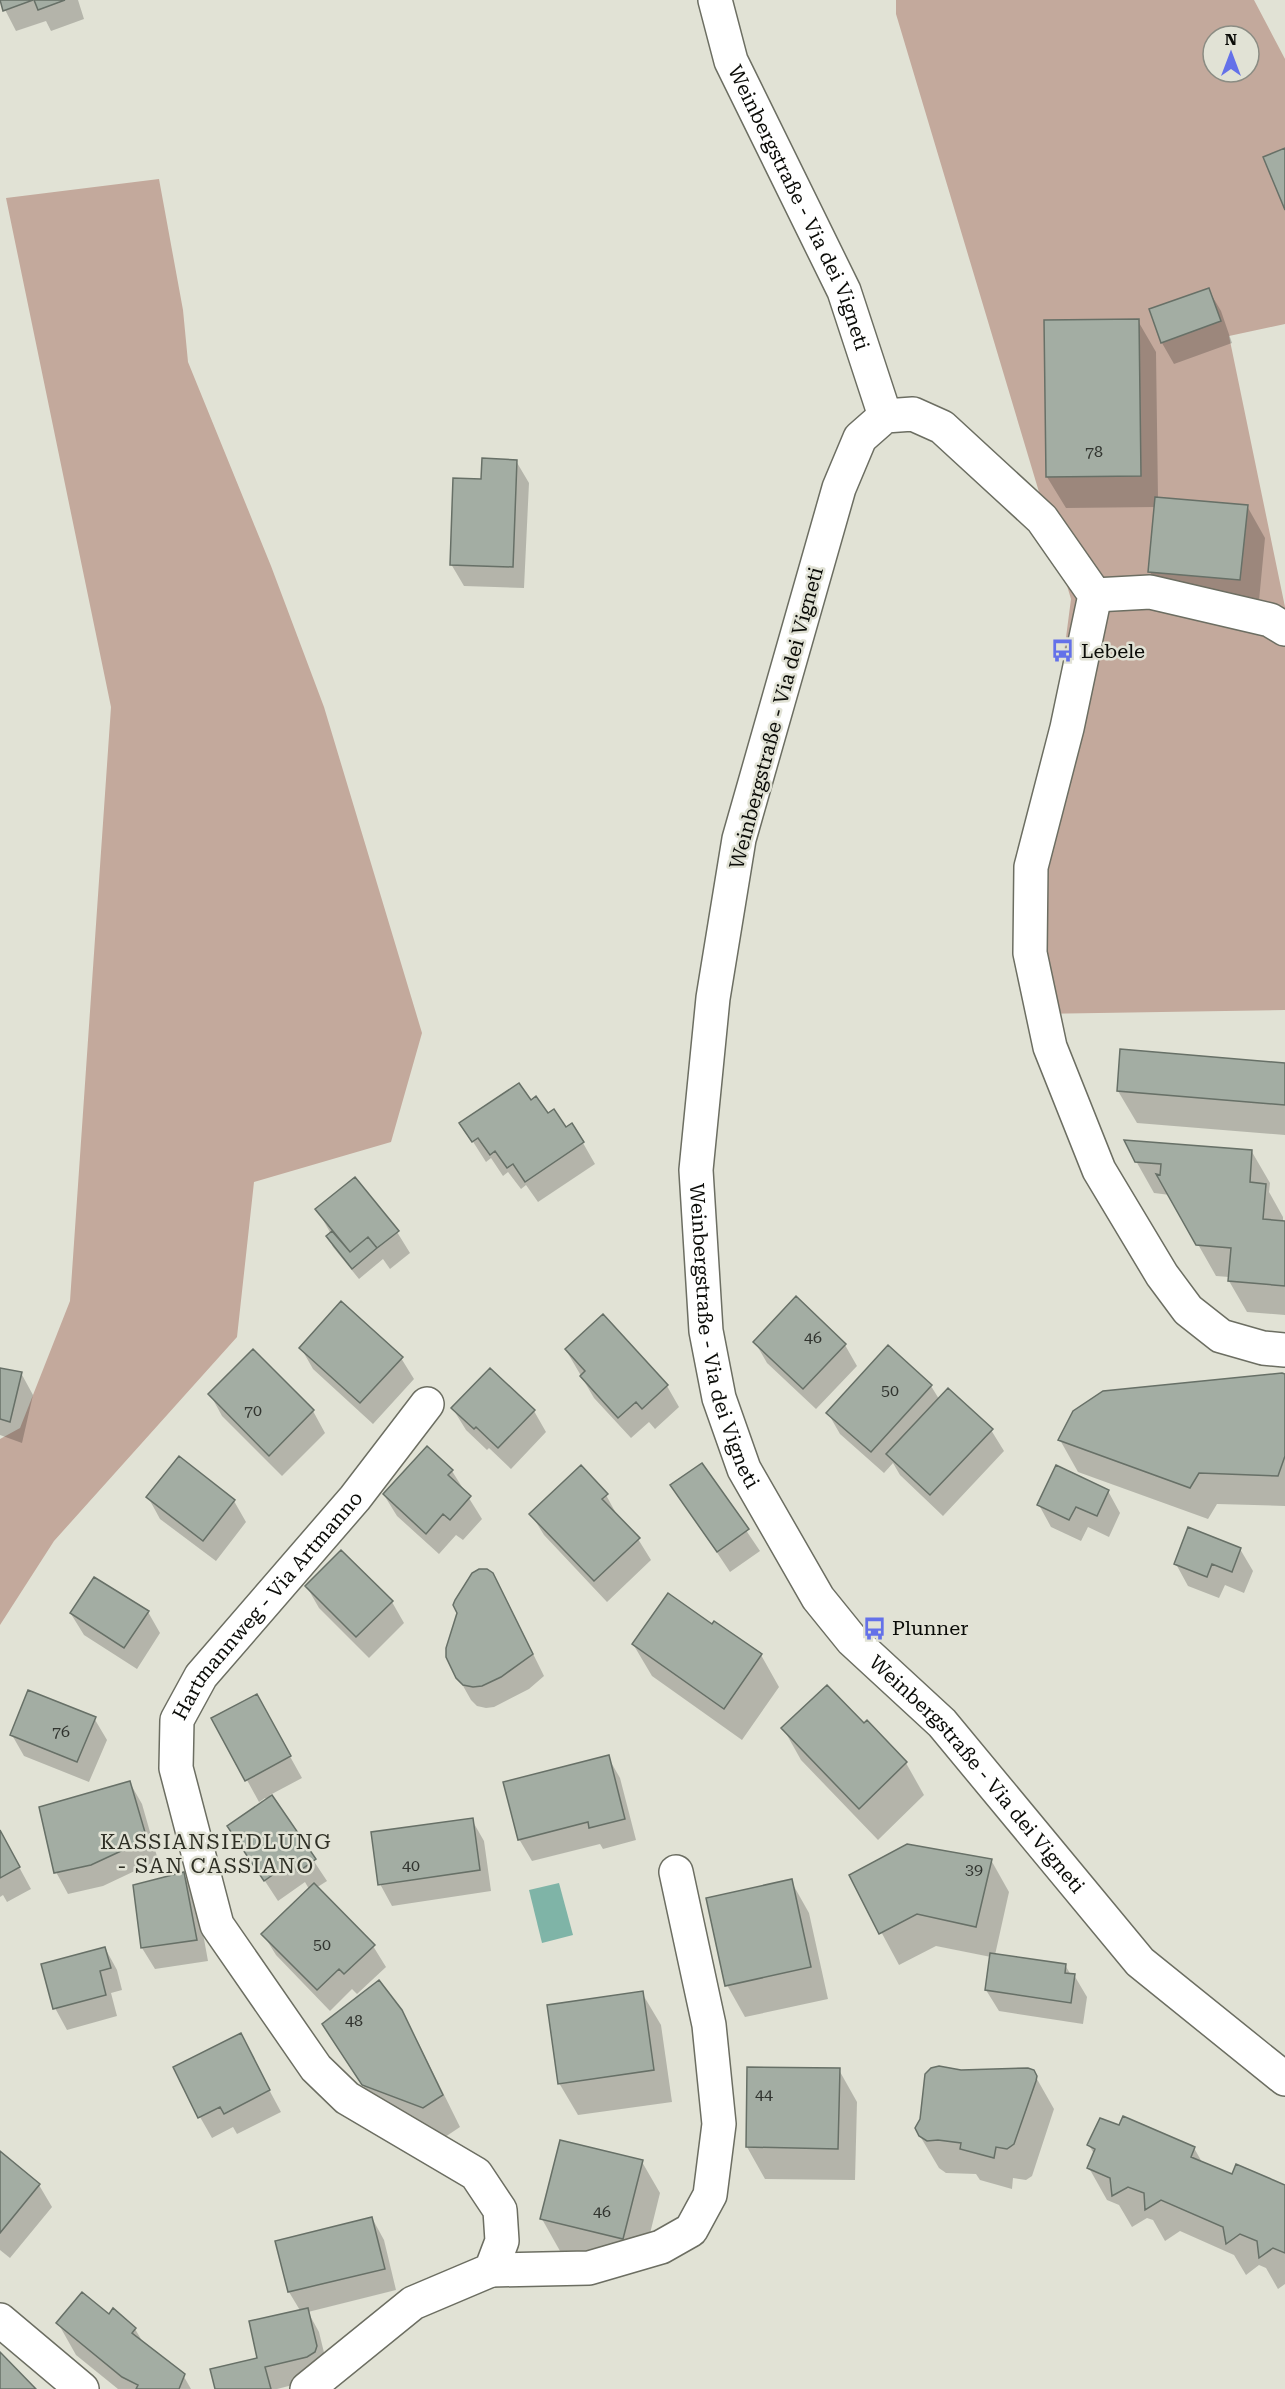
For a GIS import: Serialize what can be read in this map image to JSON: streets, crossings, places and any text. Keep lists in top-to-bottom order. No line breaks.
{"streets":{"street":["Weinbergstraße - Via dei Vigneti","Hartmannweg - Via Artmanno"]},"districts":["KASSIANSIEDLUNG - SAN CASSIANO"],"places":{"bus stop":["Lebele","Plunner"]},"house_numbers":["78","46","50","70","76","40","39","50","48","44","46"],"north":"top"}
